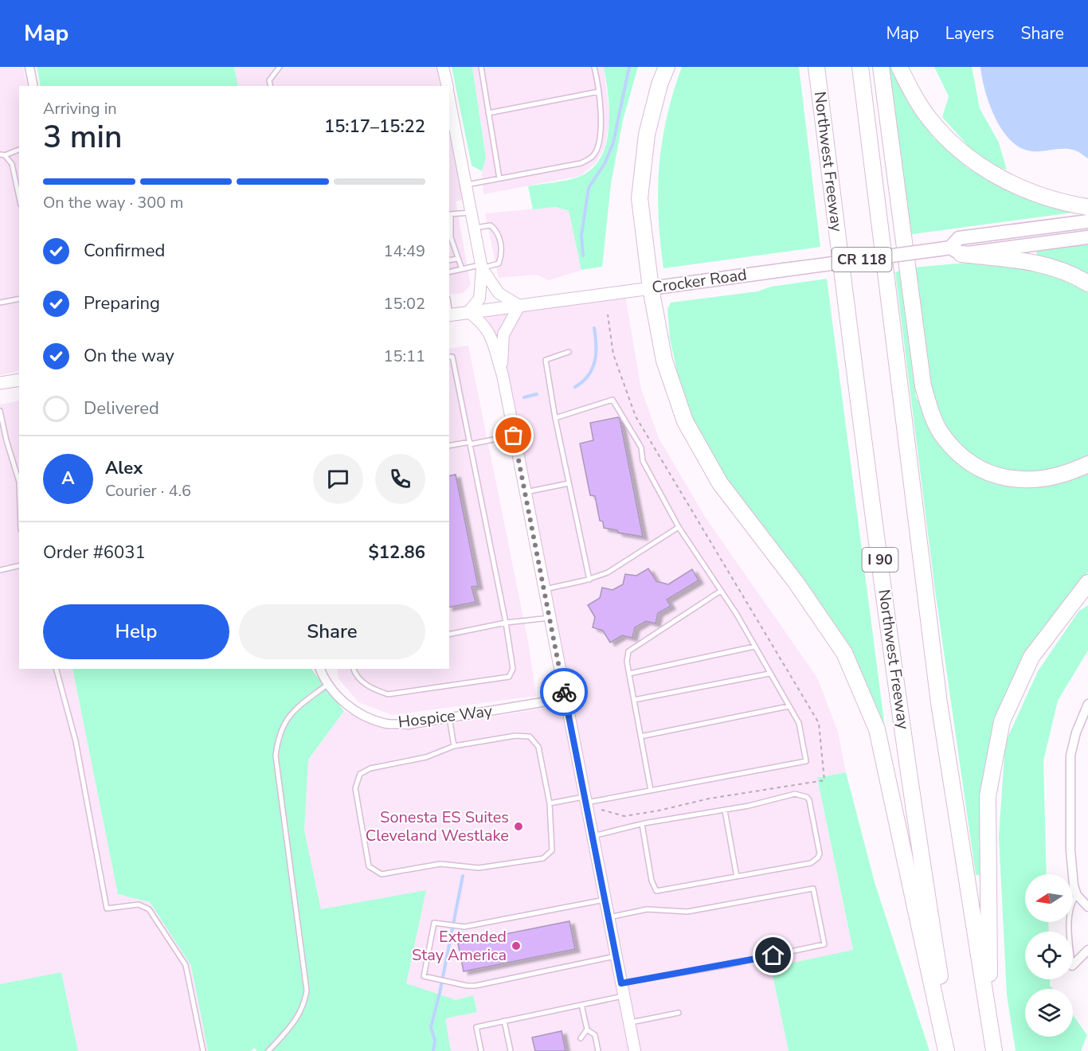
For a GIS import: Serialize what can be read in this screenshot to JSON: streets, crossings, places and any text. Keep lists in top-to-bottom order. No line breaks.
{"streets":{"highway":["Northwest Freeway","I 90"],"main road":["CR 118","Crocker Road"],"street":["Hospice Way"]},"places":["Sonesta ES Suites Cleveland Westlake","Extended Stay America"],"north":"left","page":{"header":"Map","nav":["Map","Layers","Share"],"heading":["3 min","Arriving in","15:17–15:22"],"panel":["Alex","Courier · 4.6","Order #6031","$12.86"],"bar":"On the way · 300 m","list":[["Confirmed","14:49"],["Preparing","15:02"],["On the way","15:11"],"Delivered"],"round":"A","buttons":["Help","Share"]}}
